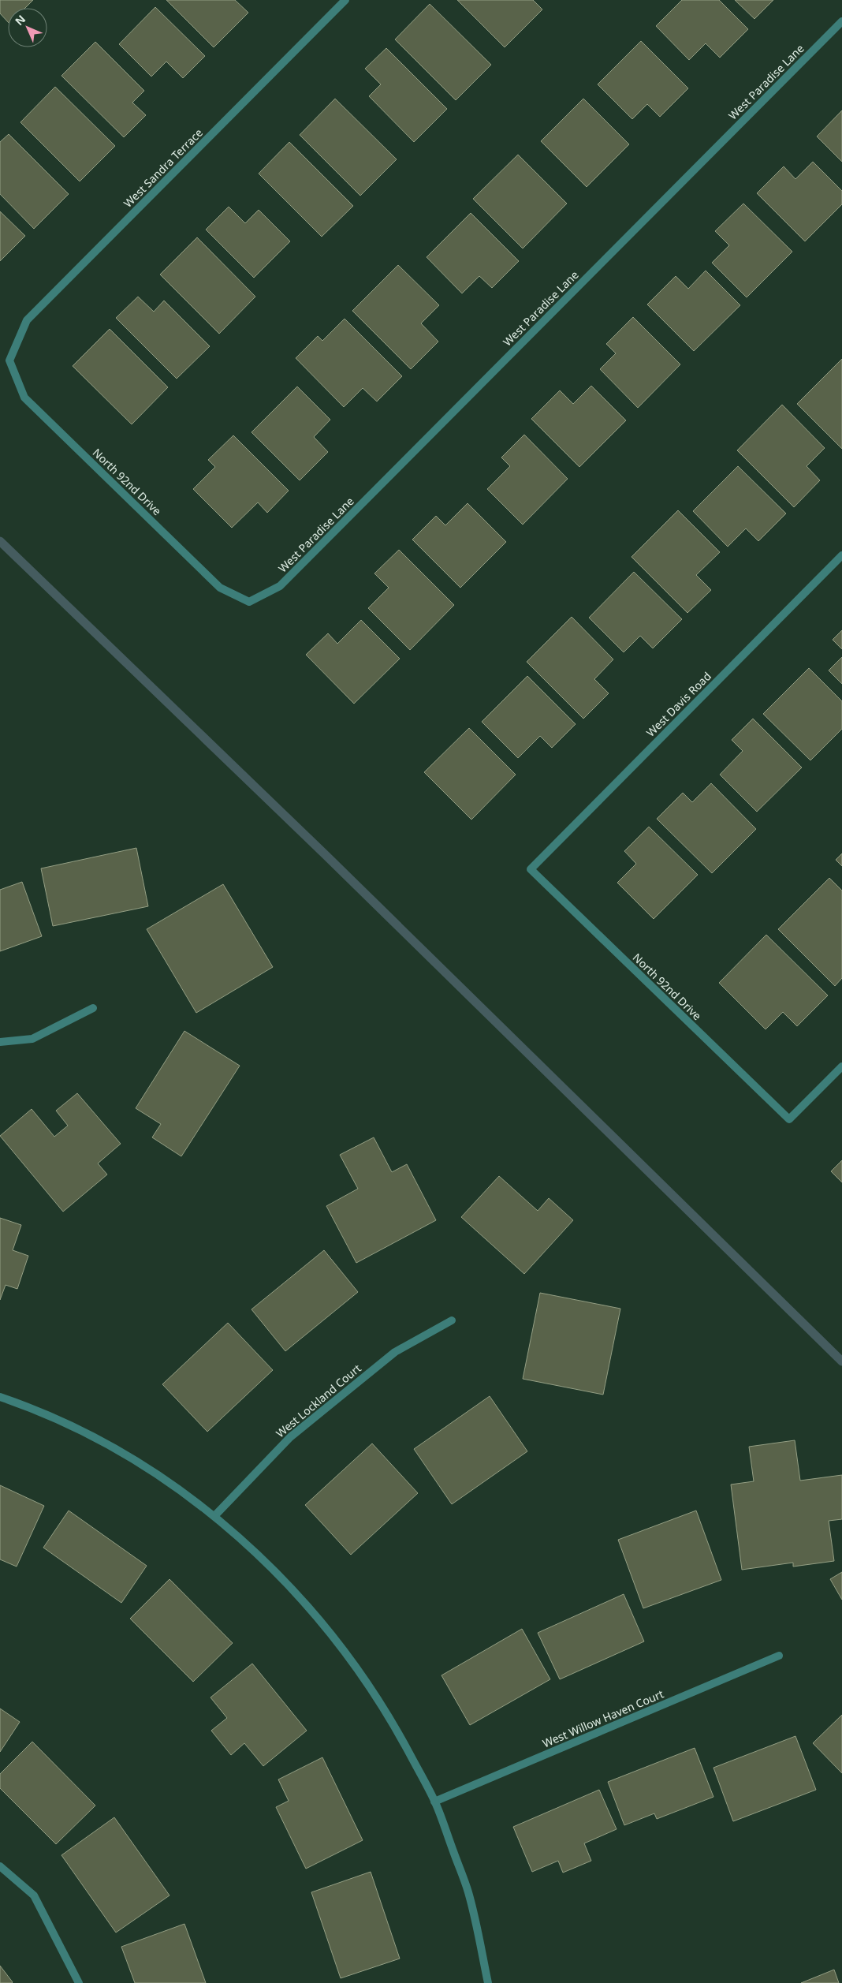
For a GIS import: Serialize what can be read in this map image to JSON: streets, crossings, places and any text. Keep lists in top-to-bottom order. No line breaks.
{"streets":{"street":["West Paradise Lane","West Sandra Terrace","North 92nd Drive","West Davis Road","West Lockland Court","West Willow Haven Court"]},"crossings":[["West Paradise Lane","North 92nd Drive"],["West Sandra Terrace","North 92nd Drive"],["North 92nd Drive","West Davis Road"]],"north":"top left"}
